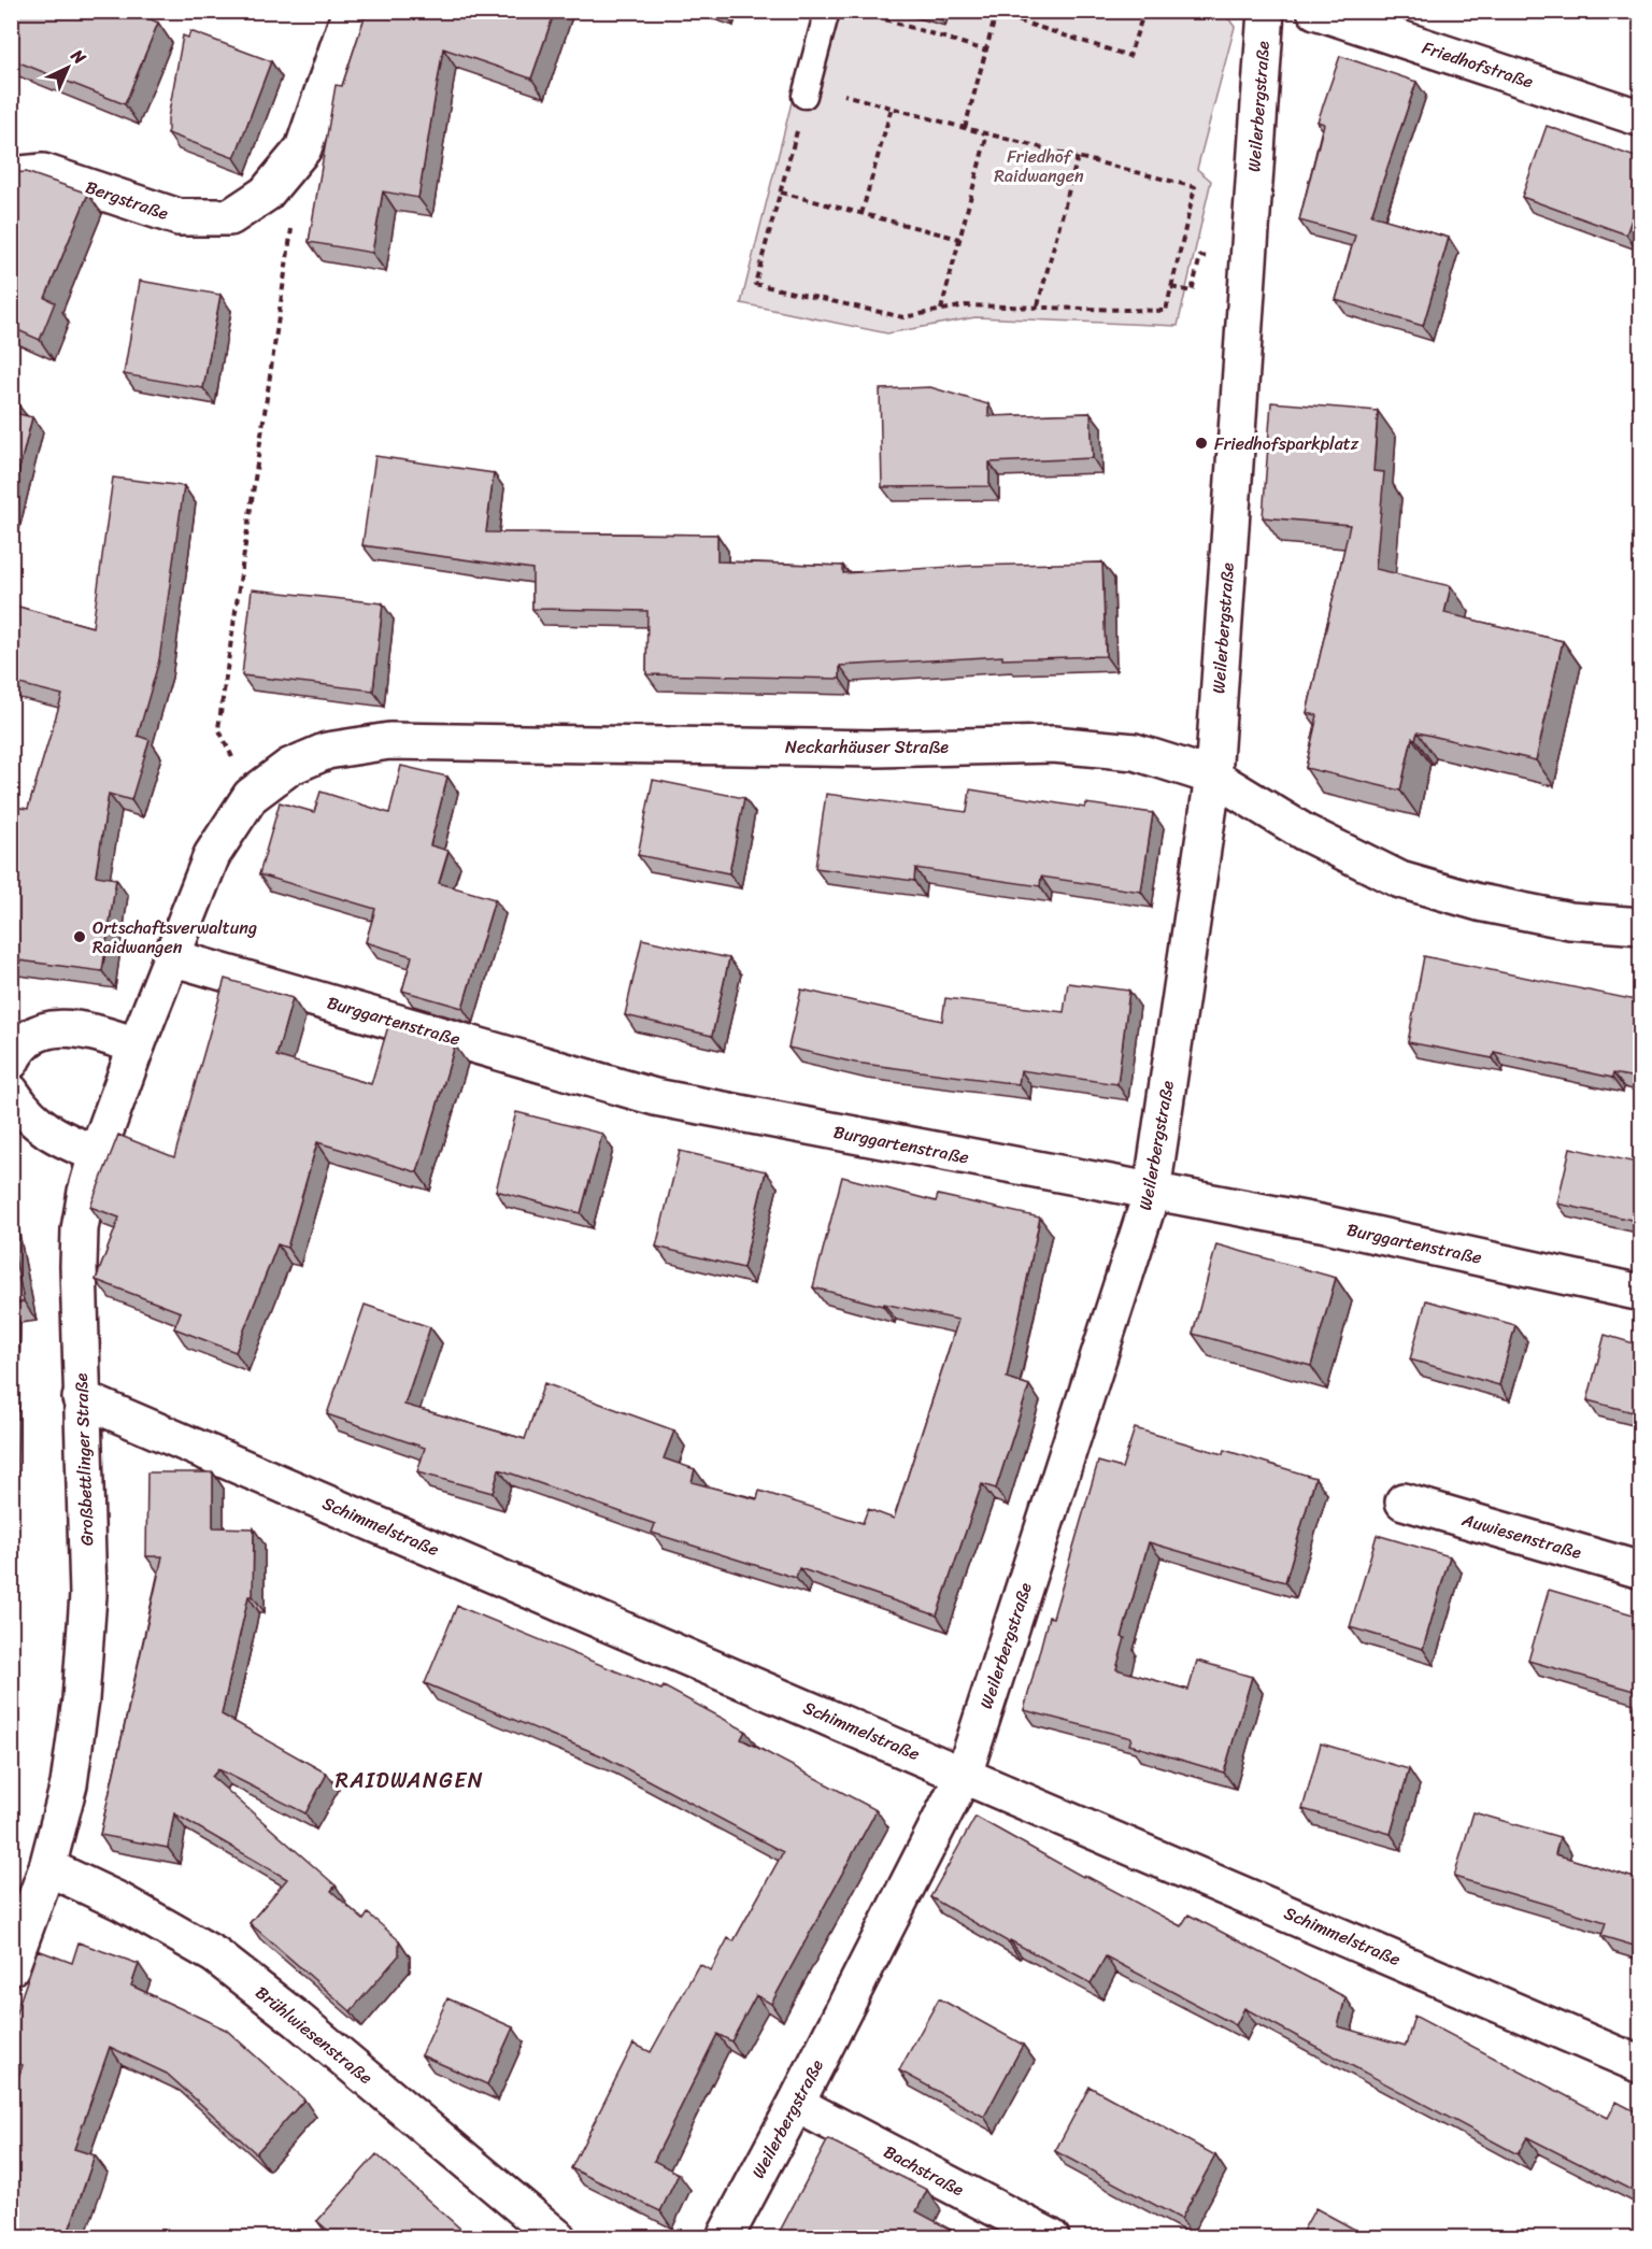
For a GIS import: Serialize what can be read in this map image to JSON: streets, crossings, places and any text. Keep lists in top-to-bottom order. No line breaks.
{"streets":{"street":["Friedhofstraße","Weilerbergstraße","Bergstraße","Neckarhäuser Straße","Burggartenstraße","Großbettlinger Straße","Schimmelstraße","Auwiesenstraße","Brühlwiesenstraße","Bachstraße"]},"crossings":[["Weilerbergstraße","Neckarhäuser Straße"],["Weilerbergstraße","Burggartenstraße"],["Weilerbergstraße","Schimmelstraße"],["Weilerbergstraße","Bachstraße"],["Neckarhäuser Straße","Burggartenstraße"],["Neckarhäuser Straße","Großbettlinger Straße"],["Burggartenstraße","Großbettlinger Straße"],["Großbettlinger Straße","Schimmelstraße"],["Großbettlinger Straße","Brühlwiesenstraße"]],"districts":["RAIDWANGEN"],"parks":["Friedhof Raidwangen"],"places":["Friedhofsparkplatz","Ortschaftsverwaltung Raidwangen"],"north":"top right"}
